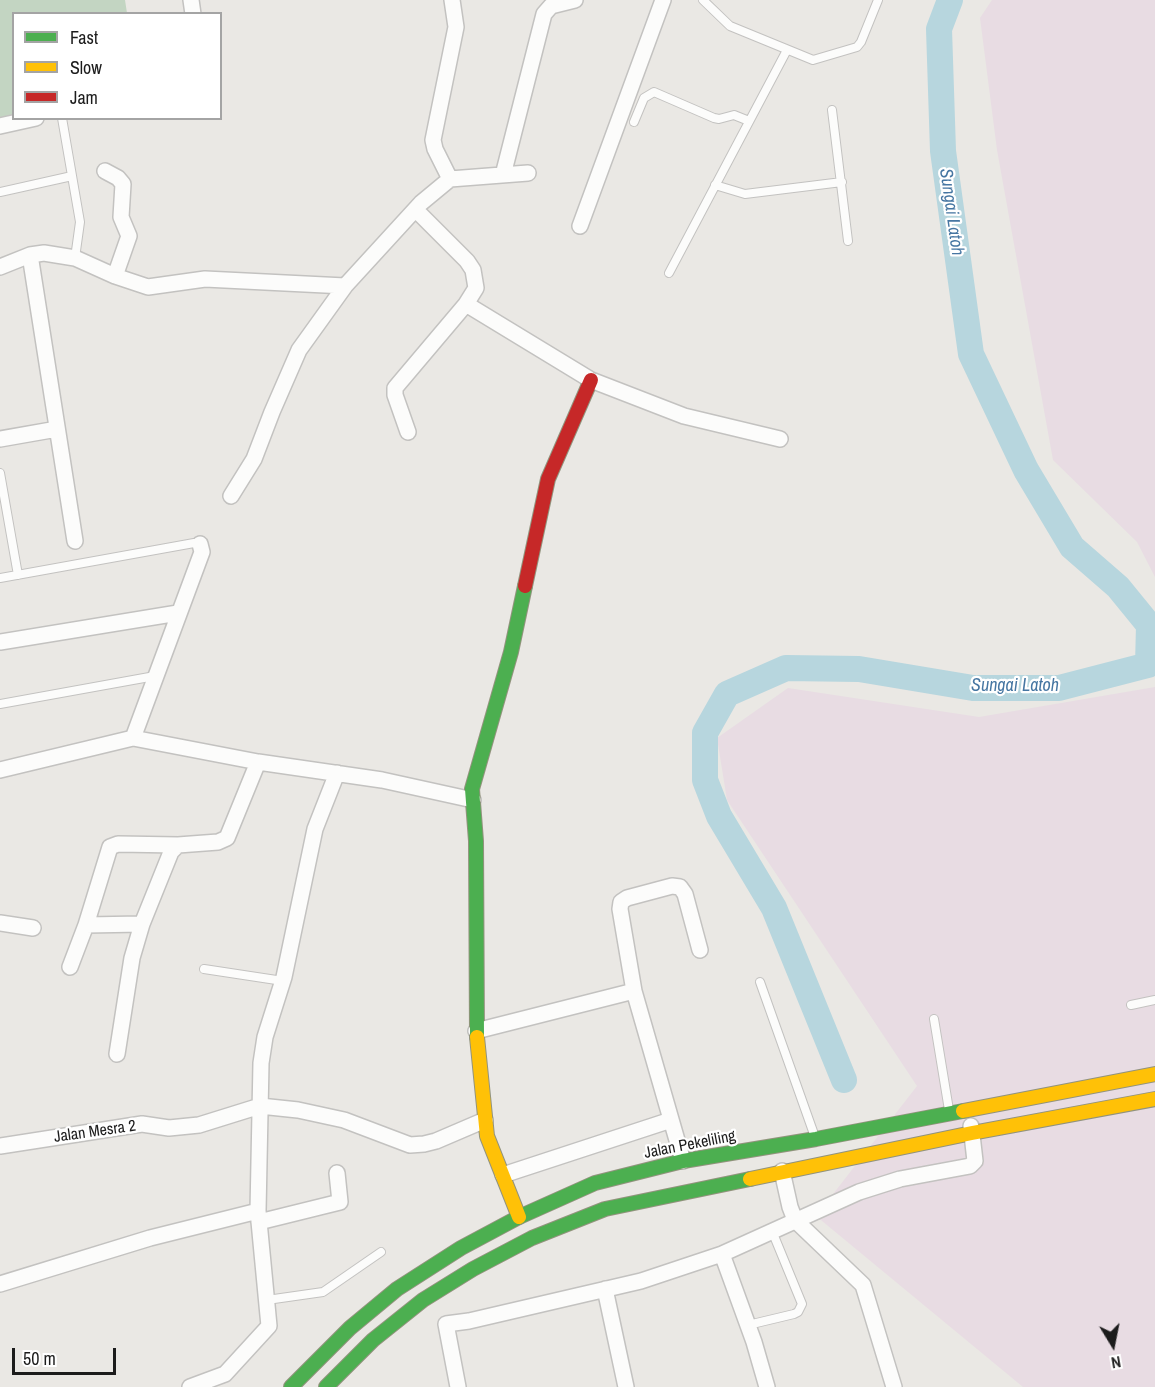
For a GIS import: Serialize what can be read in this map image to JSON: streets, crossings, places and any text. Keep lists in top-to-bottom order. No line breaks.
{"streets":{"main road":["Jalan Pekeliling"],"street":["Jalan Mesra 2"]},"water":["Sungai Latoh"],"legend":["Fast","Slow","Jam"],"scale_bar":"50 m","north":"bottom"}
